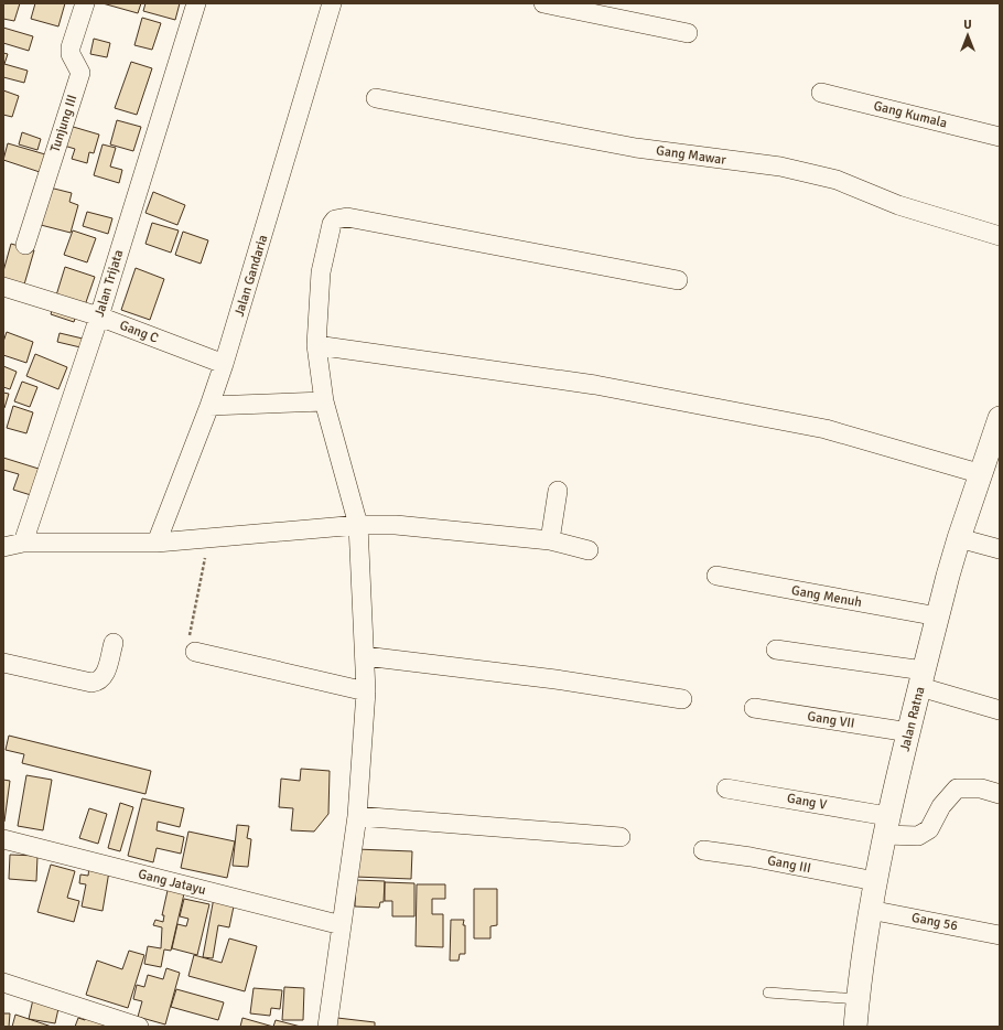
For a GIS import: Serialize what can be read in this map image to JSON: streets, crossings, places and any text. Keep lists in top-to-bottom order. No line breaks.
{"streets":{"street":["Gang Kumala","Tunjung III","Gang Mawar","Jalan Gandaria","Jalan Trijata","Gang C","Gang Menuh","Jalan Ratna","Gang VII","Gang V","Gang III","Gang Jatayu","Gang 56"]},"crossings":[["Jalan Gandaria","Gang C"],["Jalan Trijata","Gang C"],["Gang Menuh","Jalan Ratna"],["Jalan Ratna","Gang VII"],["Jalan Ratna","Gang V"],["Jalan Ratna","Gang III"],["Jalan Ratna","Gang 56"]],"north":"top"}
